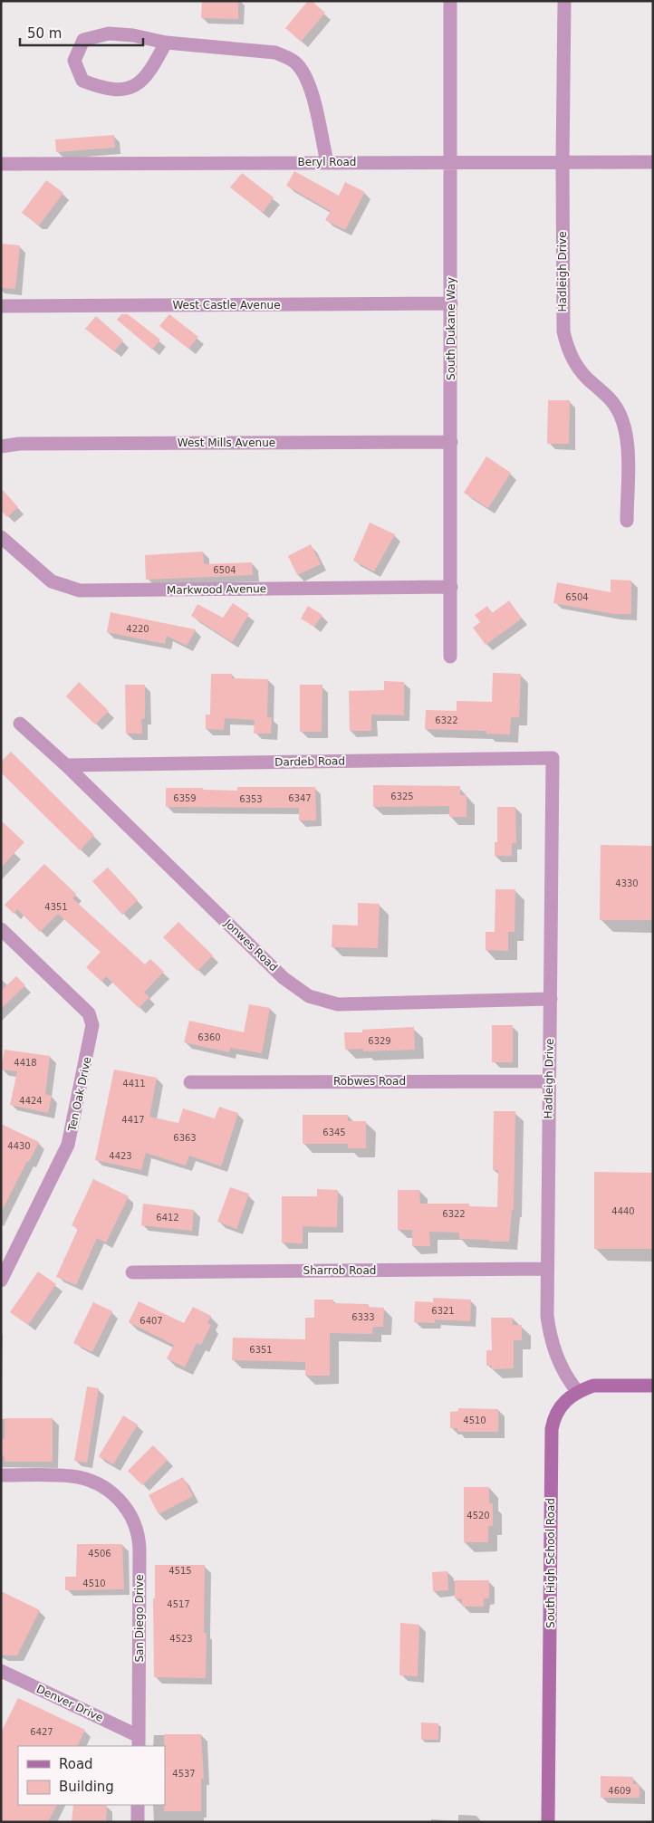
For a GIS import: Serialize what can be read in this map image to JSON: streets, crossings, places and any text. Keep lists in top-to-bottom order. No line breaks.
{"streets":{"street":["Beryl Road","Hadleigh Drive","West Castle Avenue","South Dukane Way","West Mills Avenue","Markwood Avenue","Dardeb Road","Jonwes Road","Robwes Road","Ten Oak Drive","Sharrob Road","South High School Road","San Diego Drive","Denver Drive"]},"crossings":[["Beryl Road","Hadleigh Drive"],["Beryl Road","South Dukane Way"],["Hadleigh Drive","Dardeb Road"],["Hadleigh Drive","Jonwes Road"],["Hadleigh Drive","Robwes Road"],["Hadleigh Drive","Sharrob Road"],["Hadleigh Drive","South High School Road"],["West Castle Avenue","South Dukane Way"],["South Dukane Way","West Mills Avenue"],["South Dukane Way","Markwood Avenue"],["Dardeb Road","Jonwes Road"],["San Diego Drive","Denver Drive"]],"house_numbers":["6504","6504","4220","6322","6325","6359","6347","6353","4330","4351","6360","6329","4418","4411","4424","4417","6345","6363","4430","4423","4440","6322","6412","6321","6333","6407","6351","4510","4520","4506","4515","4510","4517","4523","6427","4537","4609"],"legend":["Road","Building"],"scale_bar":"50 m"}
